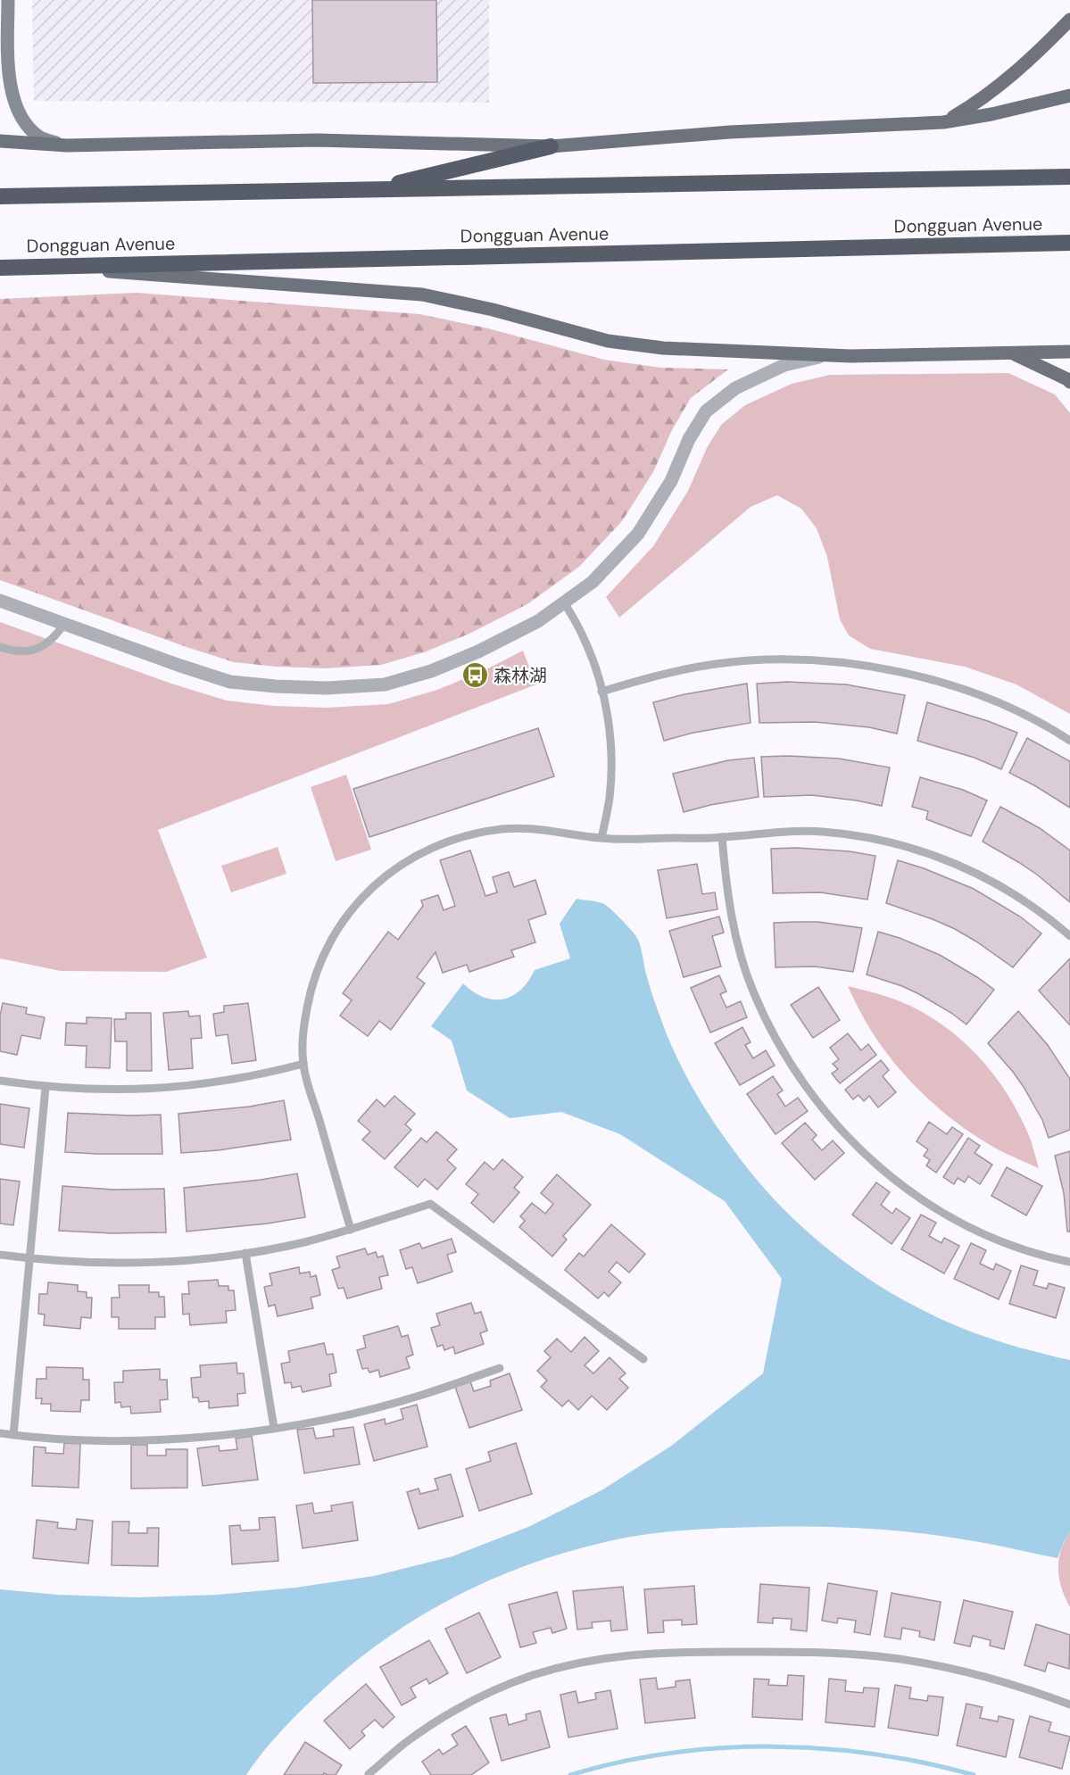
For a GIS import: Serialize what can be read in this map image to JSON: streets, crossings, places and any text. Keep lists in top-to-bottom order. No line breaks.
{"streets":{"highway":["Dongguan Avenue"]},"places":{"bus stop":["森林湖"]}}
